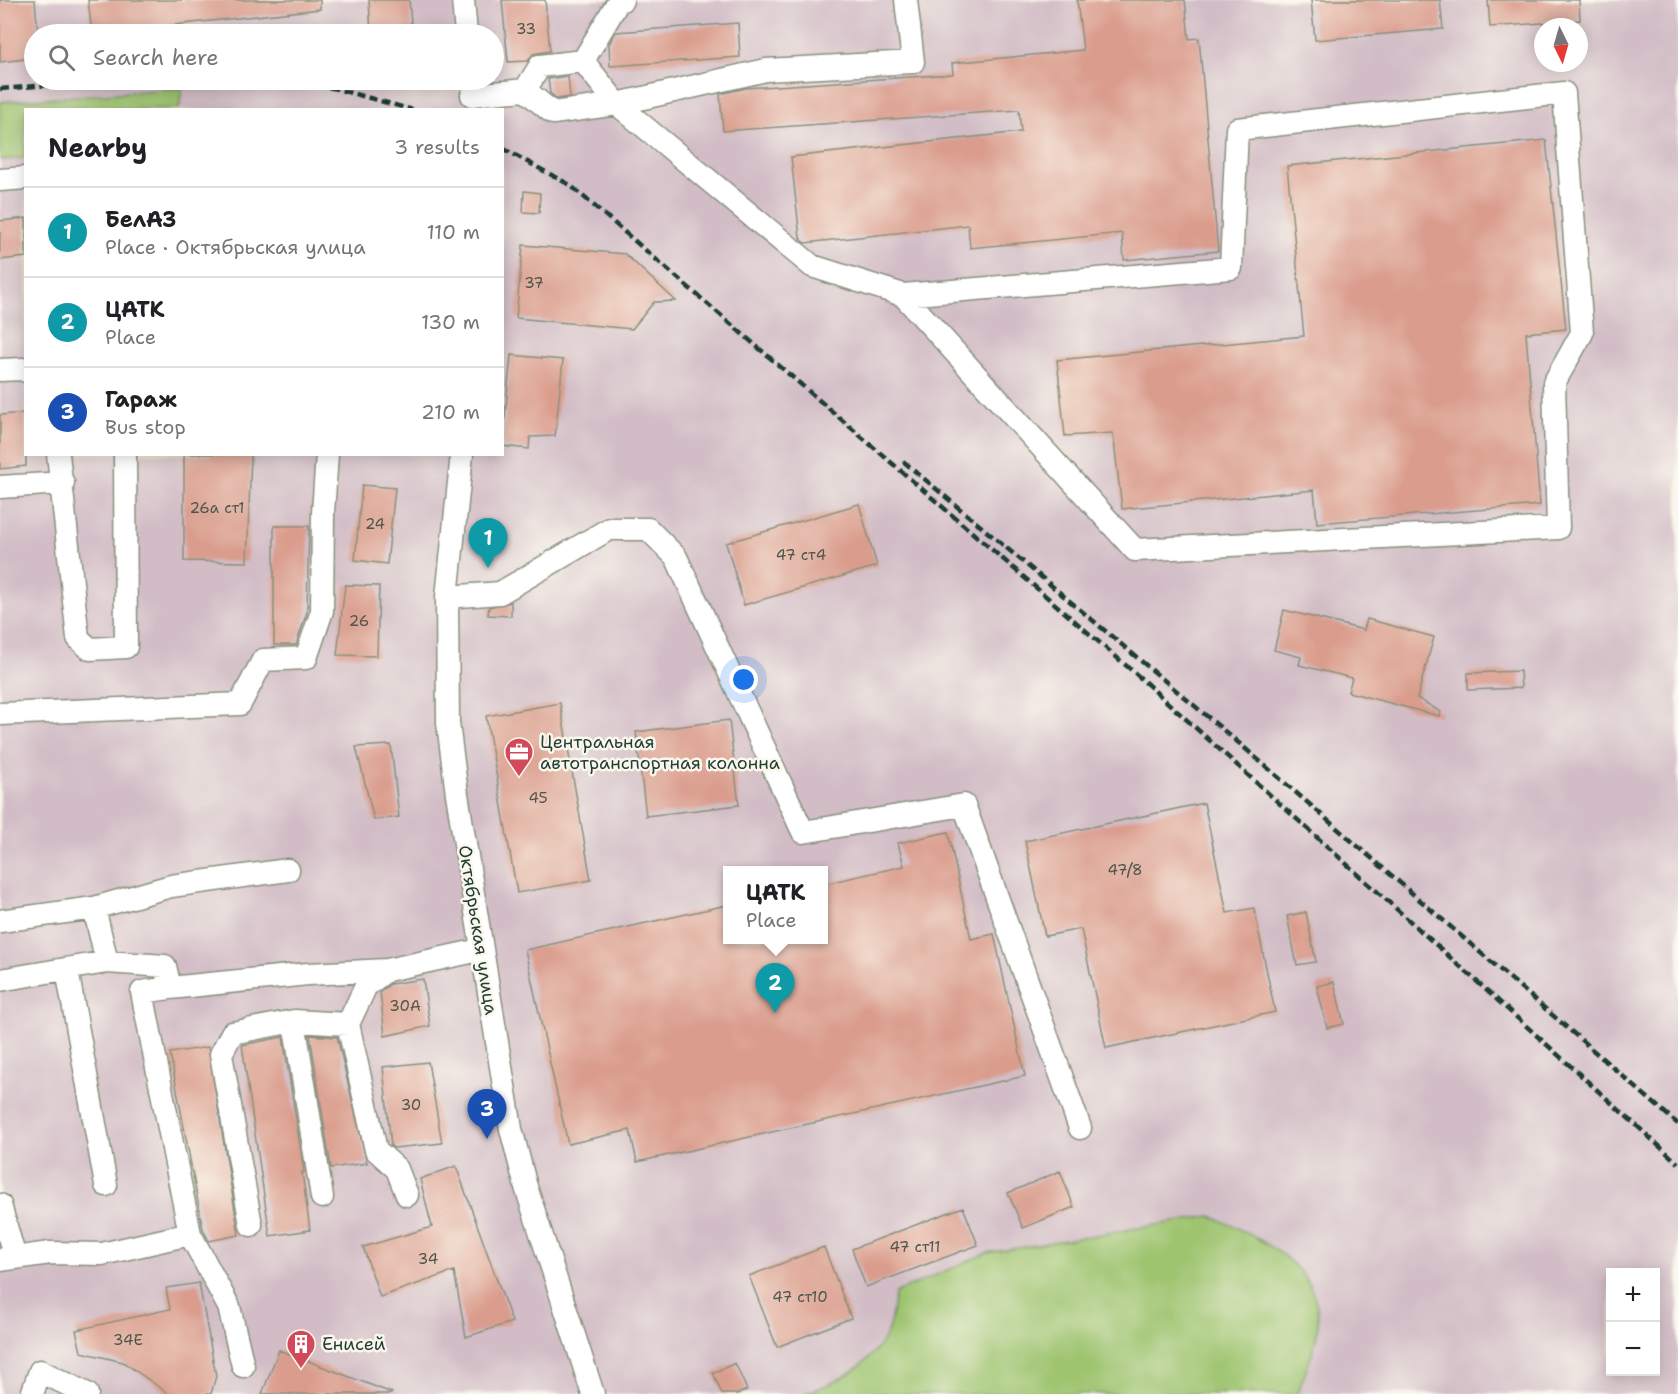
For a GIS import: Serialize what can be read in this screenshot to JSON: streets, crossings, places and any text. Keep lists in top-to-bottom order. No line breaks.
{"streets":{"street":["Октябрьская улица"]},"places":{"office":["Центральная автотранспортная колонна"],"building":["Енисей"]},"house_numbers":["33","37","26а ст1","24","47 ст4","26","45","47/8","30А","30","47 ст11","34","47 ст10","34Е"],"north":"bottom","page":{"search":"Search here","heading":["Nearby","3 results"],"list":[{"mark":"1","name":"БелАЗ","note":"Place · Октябрьская улица","value":"110 m"},{"mark":"2","name":"ЦАТК","note":"Place","value":"130 m"},{"mark":"3","name":"Гараж","note":"Bus stop","value":"210 m"}],"pins":["1","2","3"],"popup":["ЦАТК","Place"],"map_buttons":["+","−"]}}
